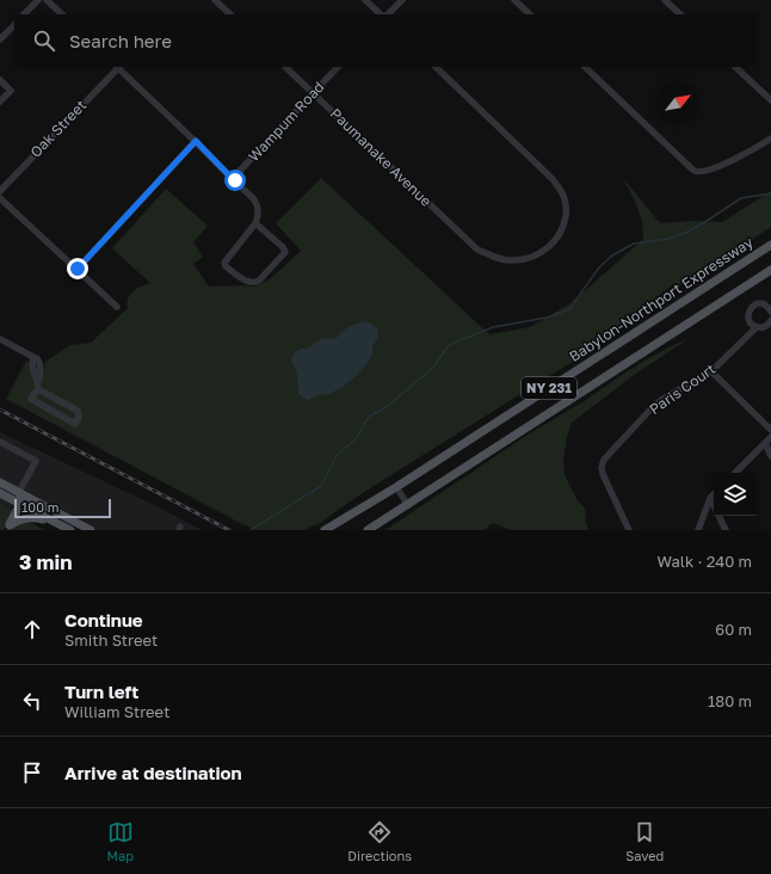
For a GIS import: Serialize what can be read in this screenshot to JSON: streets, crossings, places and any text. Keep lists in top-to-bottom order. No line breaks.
{"streets":{"main road":["Babylon-Northport Expressway","NY 231"],"street":["Wampum Road","Oak Street","Paumanake Avenue","Paris Court"]},"crossings":[["Wampum Road","Paumanake Avenue"]],"scale_bar":"100 m","north":"top right","page":{"search":"Search here","scale":"100 m","heading":["3 min","Walk · 240 m"],"list":[["Continue","Smith Street","60 m"],["Turn left","William Street","180 m"],"Arrive at destination"],"nav":["Map","Directions","Saved"]}}
